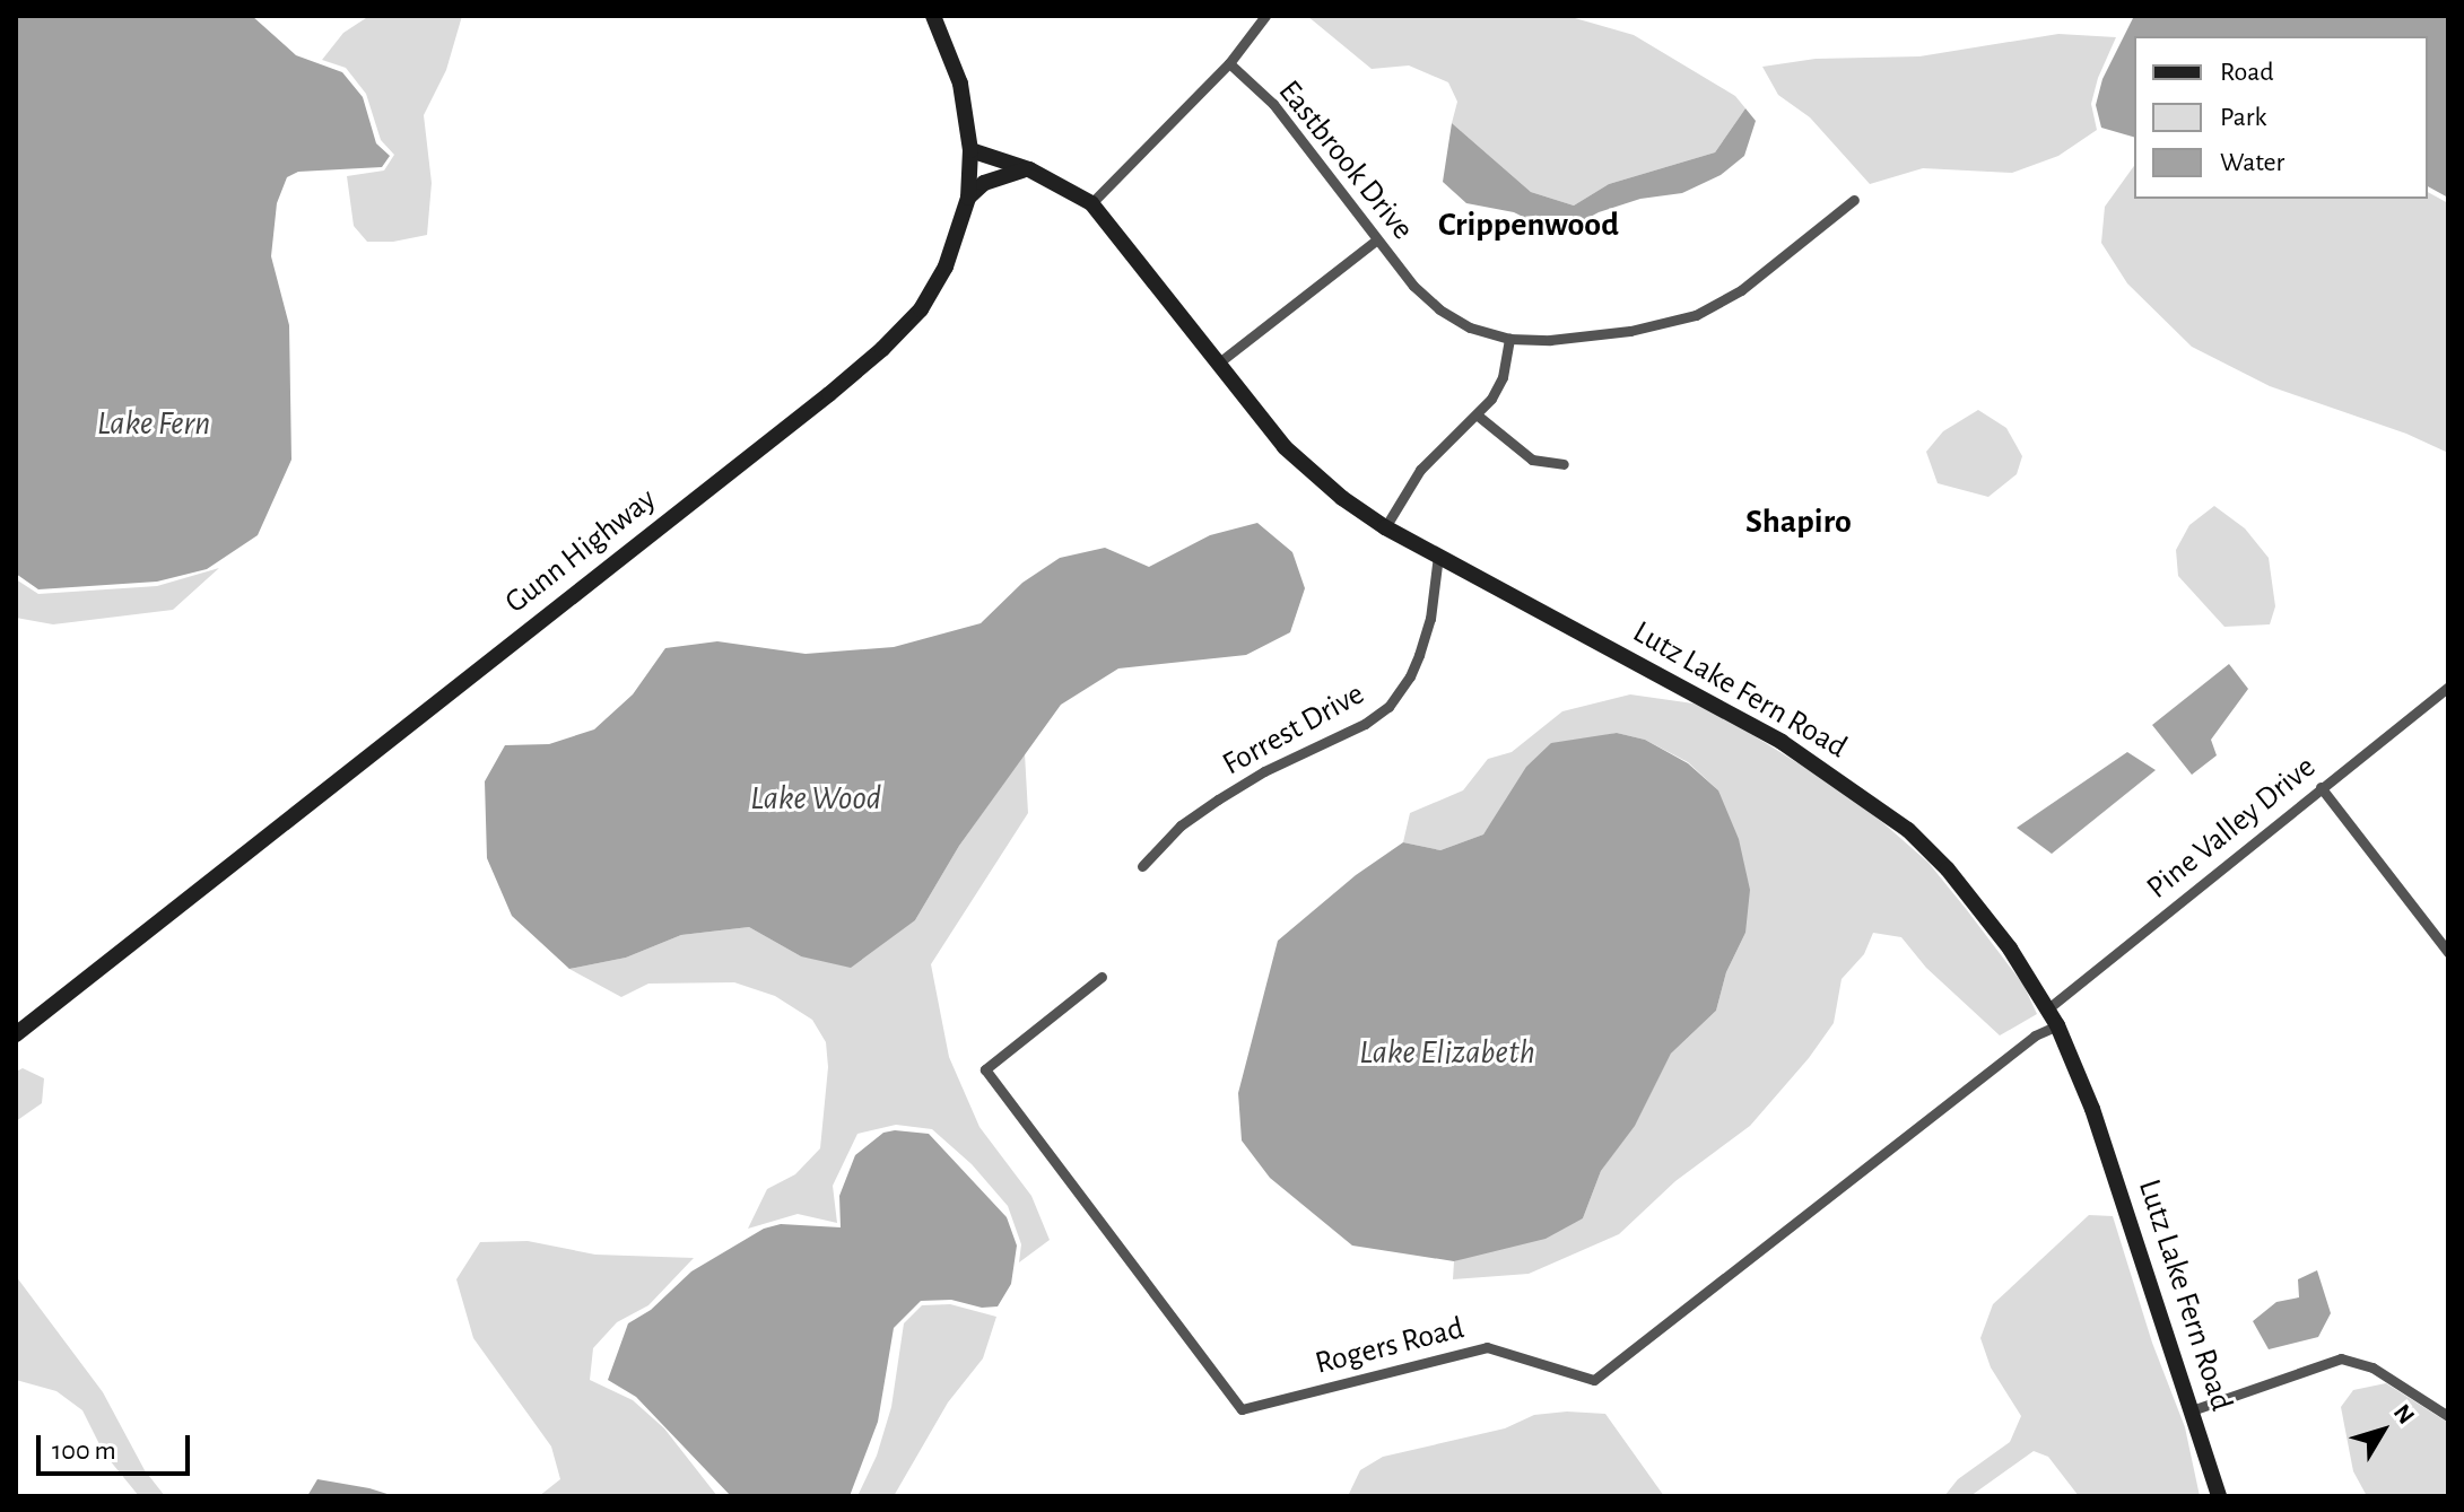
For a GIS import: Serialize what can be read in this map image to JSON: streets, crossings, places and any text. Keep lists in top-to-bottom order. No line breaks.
{"streets":{"main road":["Gunn Highway","Lutz Lake Fern Road"],"street":["Eastbrook Drive","Forrest Drive","Pine Valley Drive","Rogers Road"]},"crossings":[["Gunn Highway","Lutz Lake Fern Road"],["Lutz Lake Fern Road","Forrest Drive"],["Lutz Lake Fern Road","Pine Valley Drive"],["Lutz Lake Fern Road","Rogers Road"]],"districts":["Crippenwood","Shapiro"],"water":["Lake Fern","Lake Wood","Lake Elizabeth"],"legend":["Road","Park","Water"],"scale_bar":"100 m","north":"top right"}
